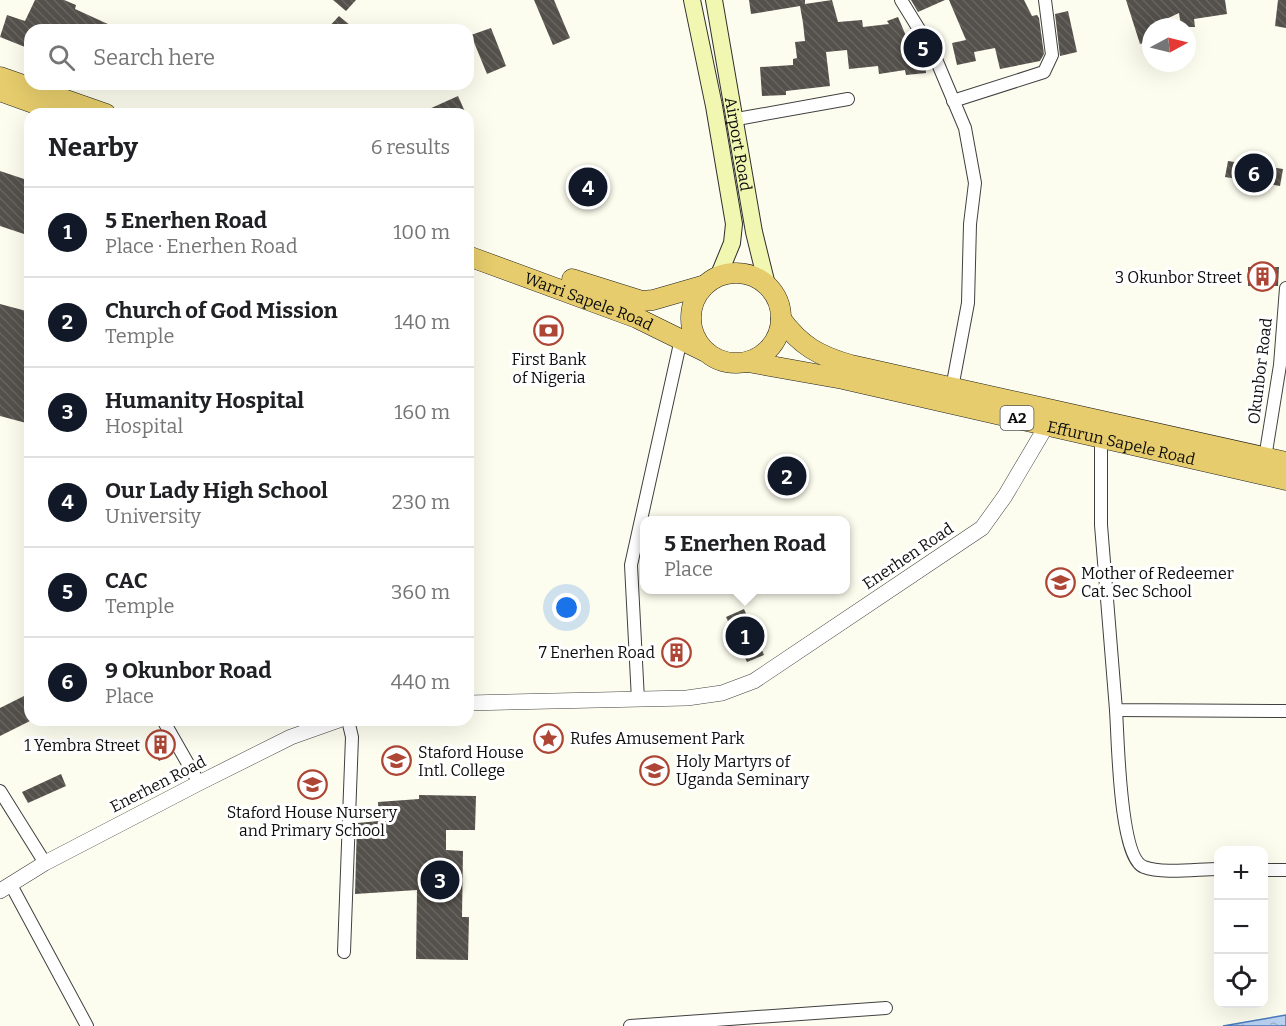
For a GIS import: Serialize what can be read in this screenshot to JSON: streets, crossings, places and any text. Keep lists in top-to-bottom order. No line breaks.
{"streets":{"highway":["Warri Sapele Road","A2","Effurun Sapele Road"],"main road":["Airport Road"],"street":["Okunbor Road","Enerhen Road"]},"crossings":[["Airport Road","Warri Sapele Road"],["Airport Road","A2"],["Airport Road","Effurun Sapele Road"],["Warri Sapele Road","A2"],["Warri Sapele Road","Effurun Sapele Road"],["Okunbor Road","Effurun Sapele Road"],["A2","Effurun Sapele Road"],["Effurun Sapele Road","Enerhen Road"]],"places":{"building":["3 Okunbor Street","7 Enerhen Road","1 Yembra Street"],"bank":["First Bank of Nigeria"],"school or university":["Mother of Redeemer Cat. Sec School","Staford House Intl. College","Holy Martyrs of Uganda Seminary","Staford House Nursery and Primary School"],"place":["Rufes Amusement Park"]},"north":"right","page":{"search":"Search here","pins":["5","6","4","2","1","3"],"heading":["Nearby","6 results"],"list":[{"mark":"1","name":"5 Enerhen Road","note":"Place · Enerhen Road","value":"100 m"},{"mark":"2","name":"Church of God Mission","note":"Temple","value":"140 m"},{"mark":"3","name":"Humanity Hospital","note":"Hospital","value":"160 m"},{"mark":"4","name":"Our Lady High School","note":"University","value":"230 m"},{"mark":"5","name":"CAC","note":"Temple","value":"360 m"},{"mark":"6","name":"9 Okunbor Road","note":"Place","value":"440 m"}],"popup":["5 Enerhen Road","Place"],"map_buttons":["+","−"]}}
